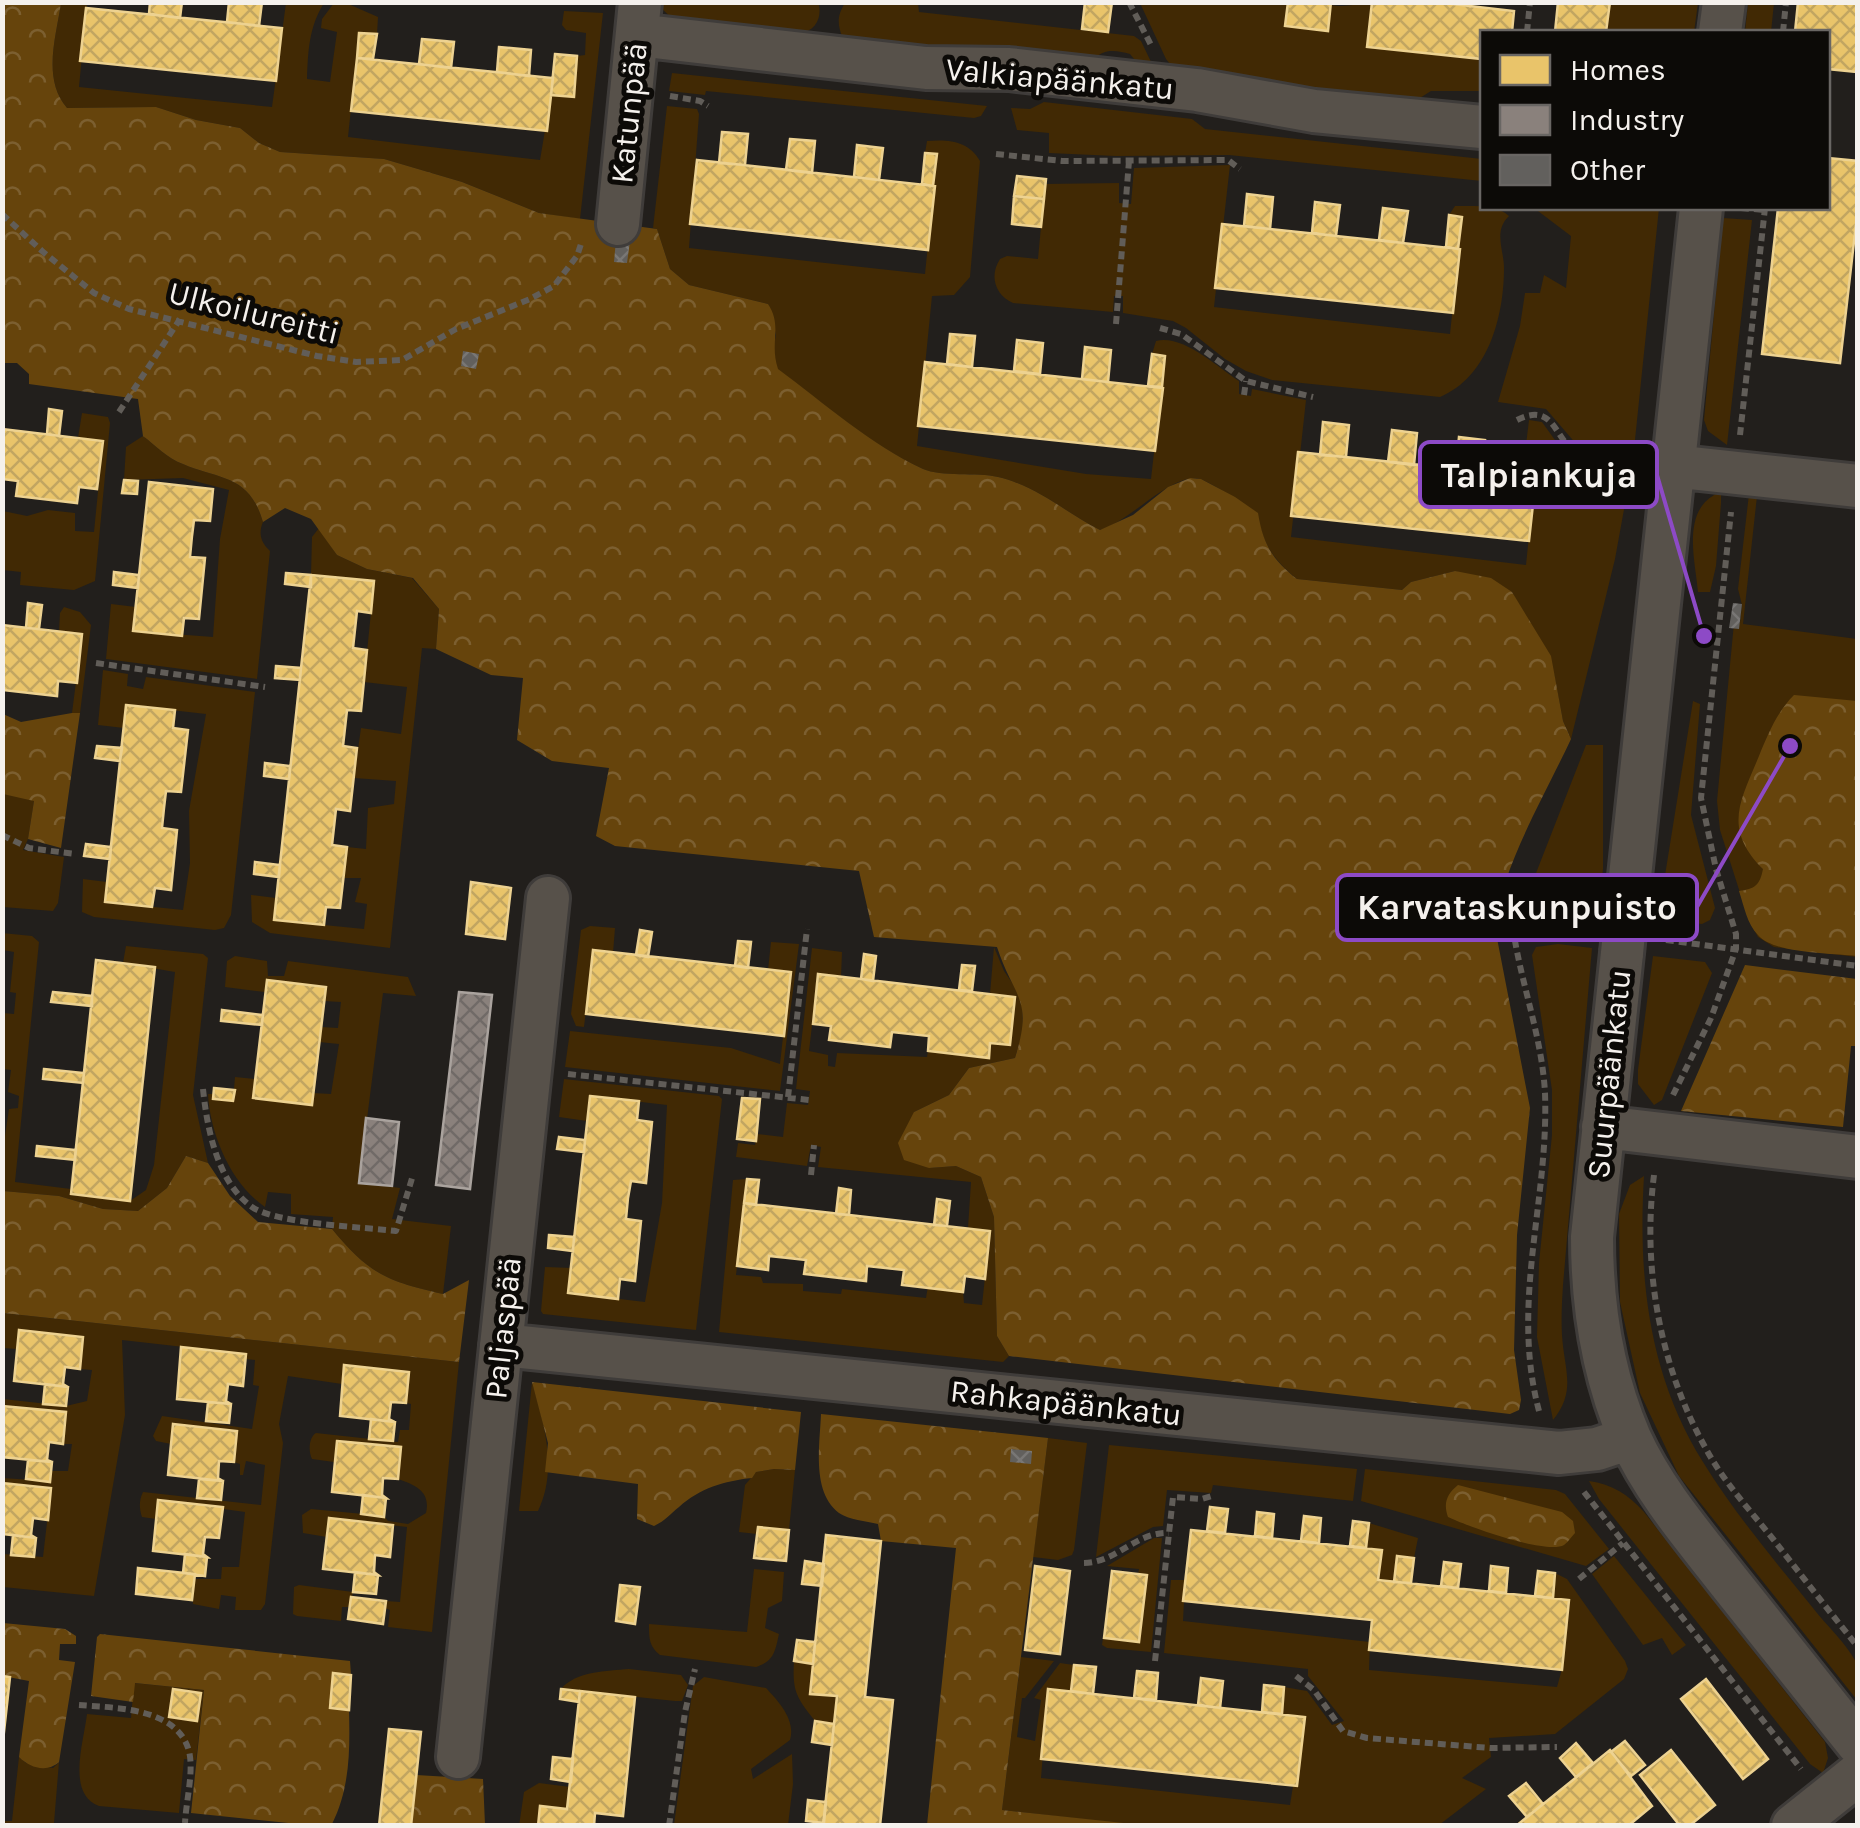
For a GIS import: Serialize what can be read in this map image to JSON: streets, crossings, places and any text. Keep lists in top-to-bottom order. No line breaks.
{"streets":{"street":["Valkiapäänkatu","Katunpää","Suurpäänkatu","Paljaspää","Rahkapäänkatu"],"path":["Ulkoilureitti"]},"crossings":[["Valkiapäänkatu","Katunpää"],["Katunpää","Ulkoilureitti"],["Suurpäänkatu","Rahkapäänkatu"],["Paljaspää","Rahkapäänkatu"]],"places":["Talpiankuja","Karvataskunpuisto"],"legend":["Homes","Industry","Other"]}
